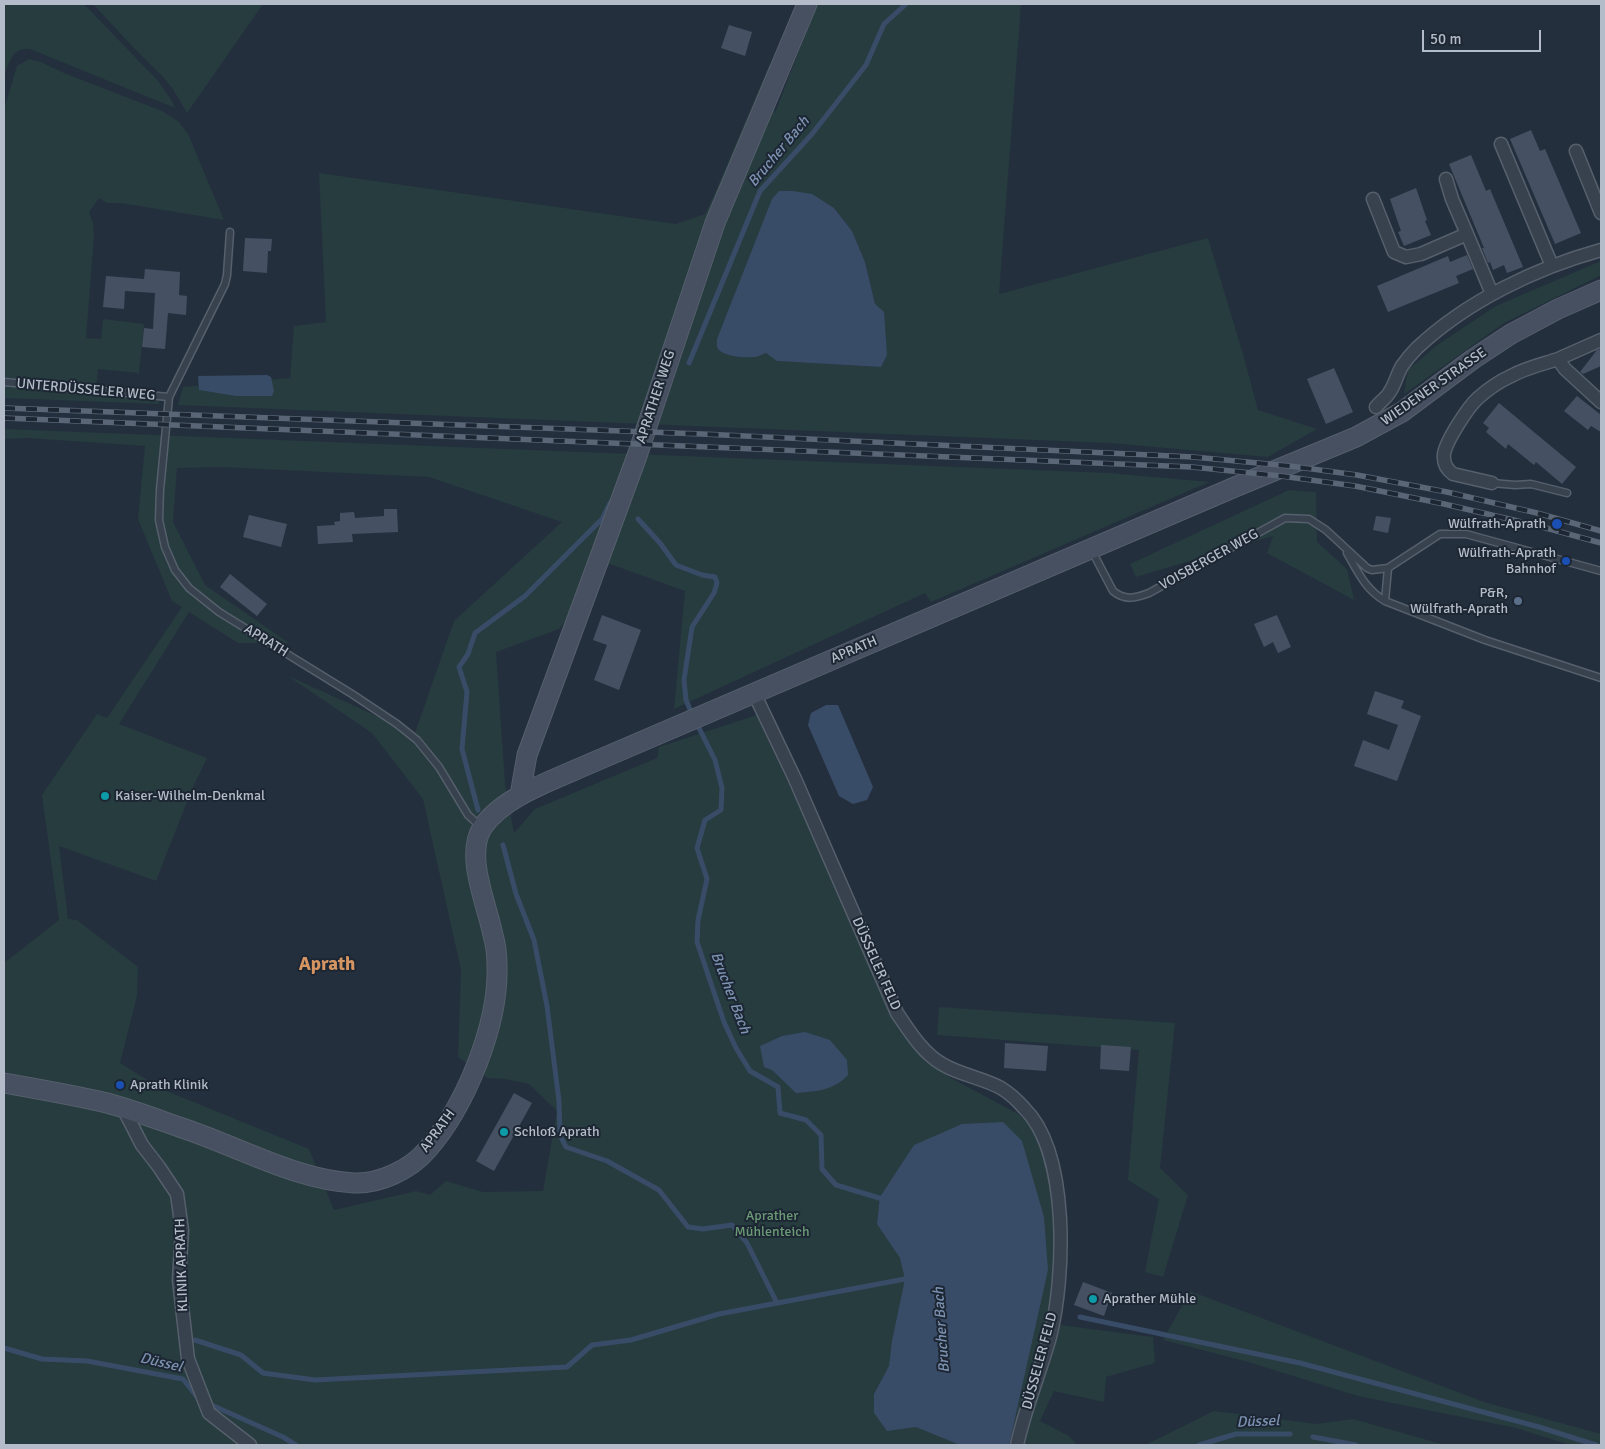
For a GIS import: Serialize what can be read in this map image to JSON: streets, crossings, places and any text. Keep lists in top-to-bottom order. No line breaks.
{"streets":{"main road":["WIEDENER STRASSE","APRATHER WEG","APRATH"],"street":["DÜSSELER FELD","KLINIK APRATH"],"lane":["UNTERDÜSSELER WEG","VOISBERGER WEG"]},"crossings":[["WIEDENER STRASSE","APRATH"],["UNTERDÜSSELER WEG","APRATH"],["APRATHER WEG","APRATH"],["VOISBERGER WEG","APRATH"],["APRATH","DÜSSELER FELD"],["APRATH","KLINIK APRATH"]],"districts":["Aprath"],"water":["Brucher Bach","Düssel"],"parks":["Aprather Mühlenteich"],"places":["Wülfrath-Aprath","Wülfrath-Aprath Bahnhof","P&R, Wülfrath-Aprath","Kaiser-Wilhelm-Denkmal","Aprath Klinik","Schloß Aprath","Aprather Mühle"],"scale_bar":"50 m"}
